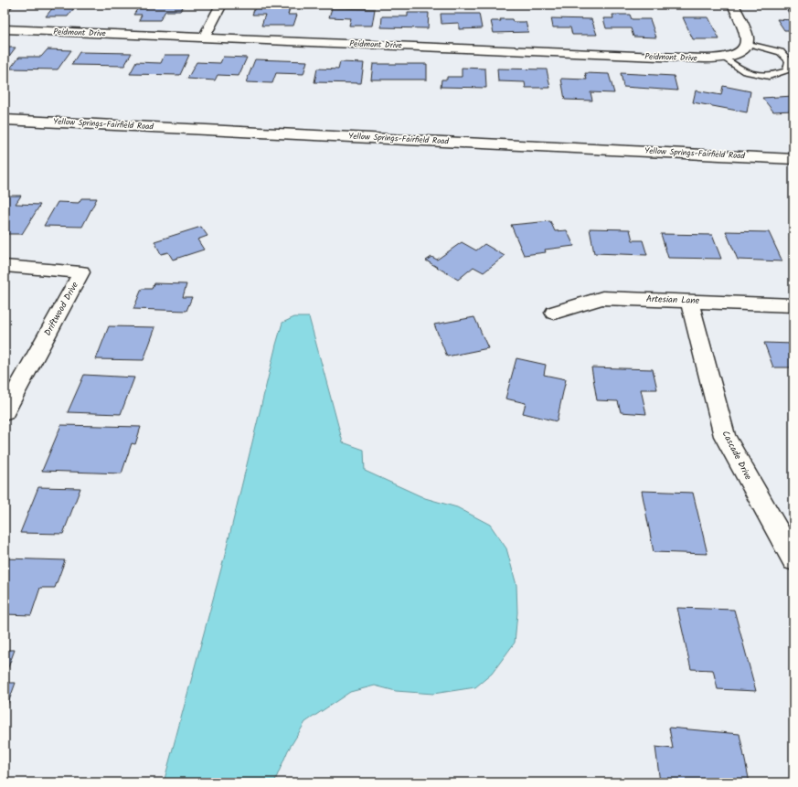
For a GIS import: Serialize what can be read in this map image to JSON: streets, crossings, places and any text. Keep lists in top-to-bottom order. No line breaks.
{"streets":{"street":["Peidmont Drive","Yellow Springs-Fairfield Road","Artesian Lane","Driftwood Drive","Cascade Drive"]},"crossings":[["Artesian Lane","Cascade Drive"]]}
